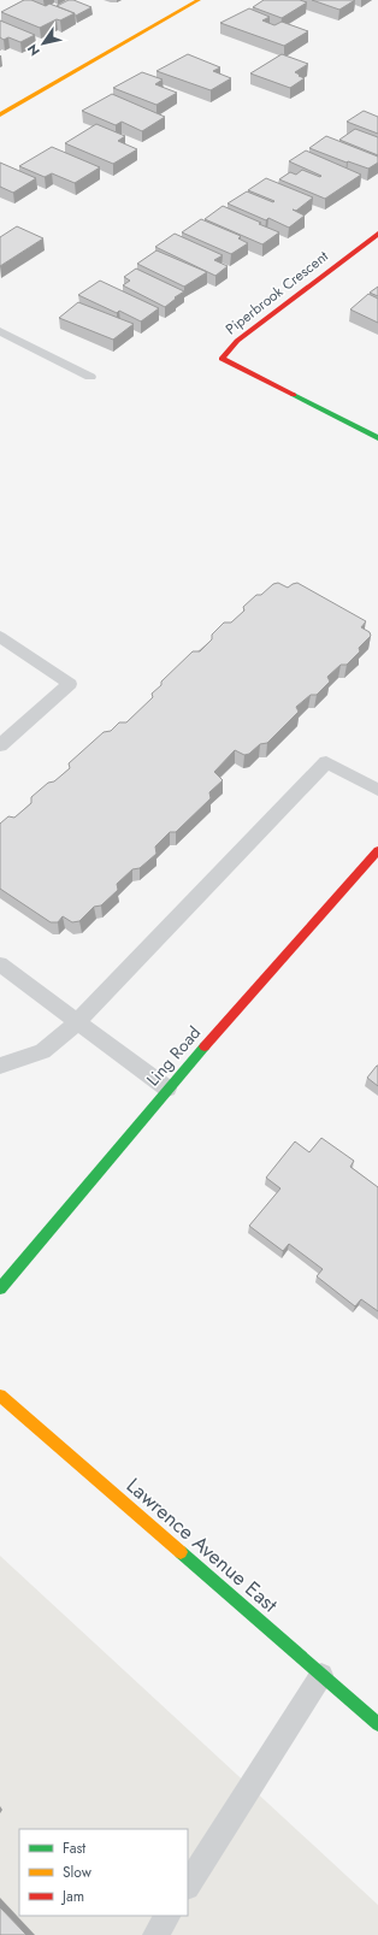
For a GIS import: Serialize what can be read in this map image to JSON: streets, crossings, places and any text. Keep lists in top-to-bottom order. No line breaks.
{"streets":{"street":["Piperbrook Crescent","Ling Road","Lawrence Avenue East"]},"legend":["Fast","Slow","Jam"],"north":"bottom left"}
